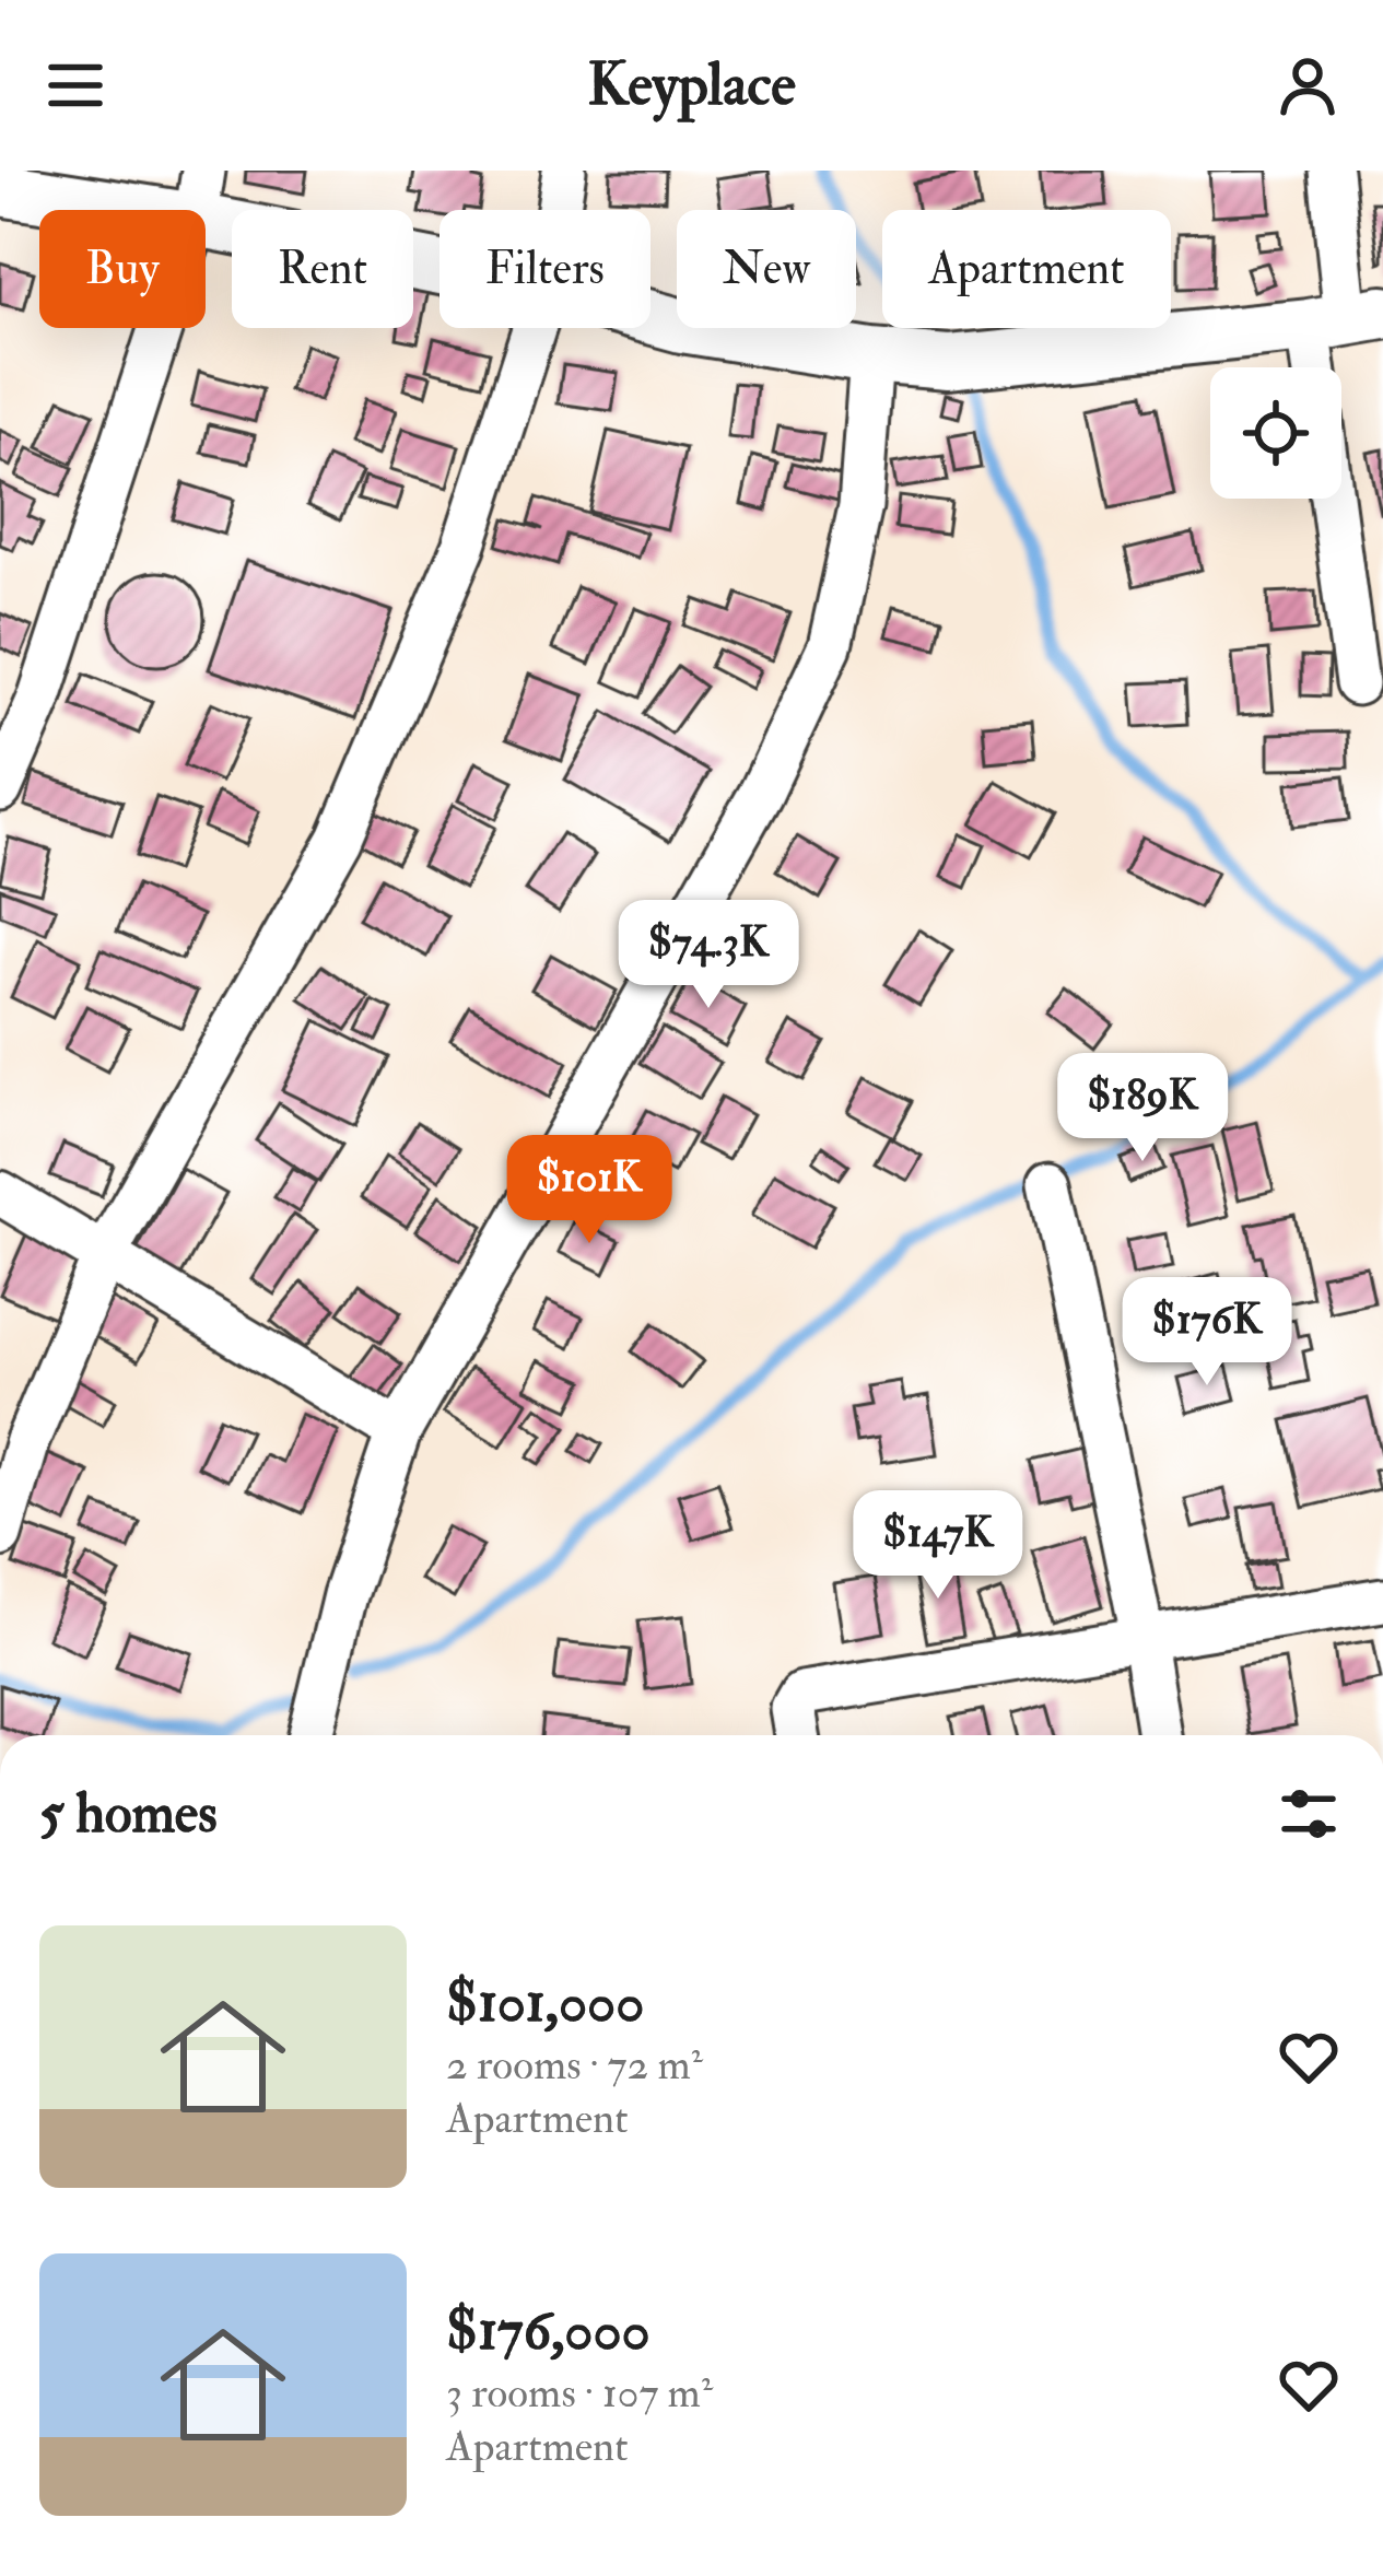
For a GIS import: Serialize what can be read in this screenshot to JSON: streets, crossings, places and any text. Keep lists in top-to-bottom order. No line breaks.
{"page":{"header":"Keyplace","chip":["Buy","Rent","Filters","New","Apartment"],"price":["$74.3K","$189K","$101K","$176K","$147K"],"heading":"5 homes","list":[{"name":"$101,000","note":"2 rooms · 72 m² · Apartment"},{"name":"$176,000","note":"3 rooms · 107 m² · Apartment"}]}}
